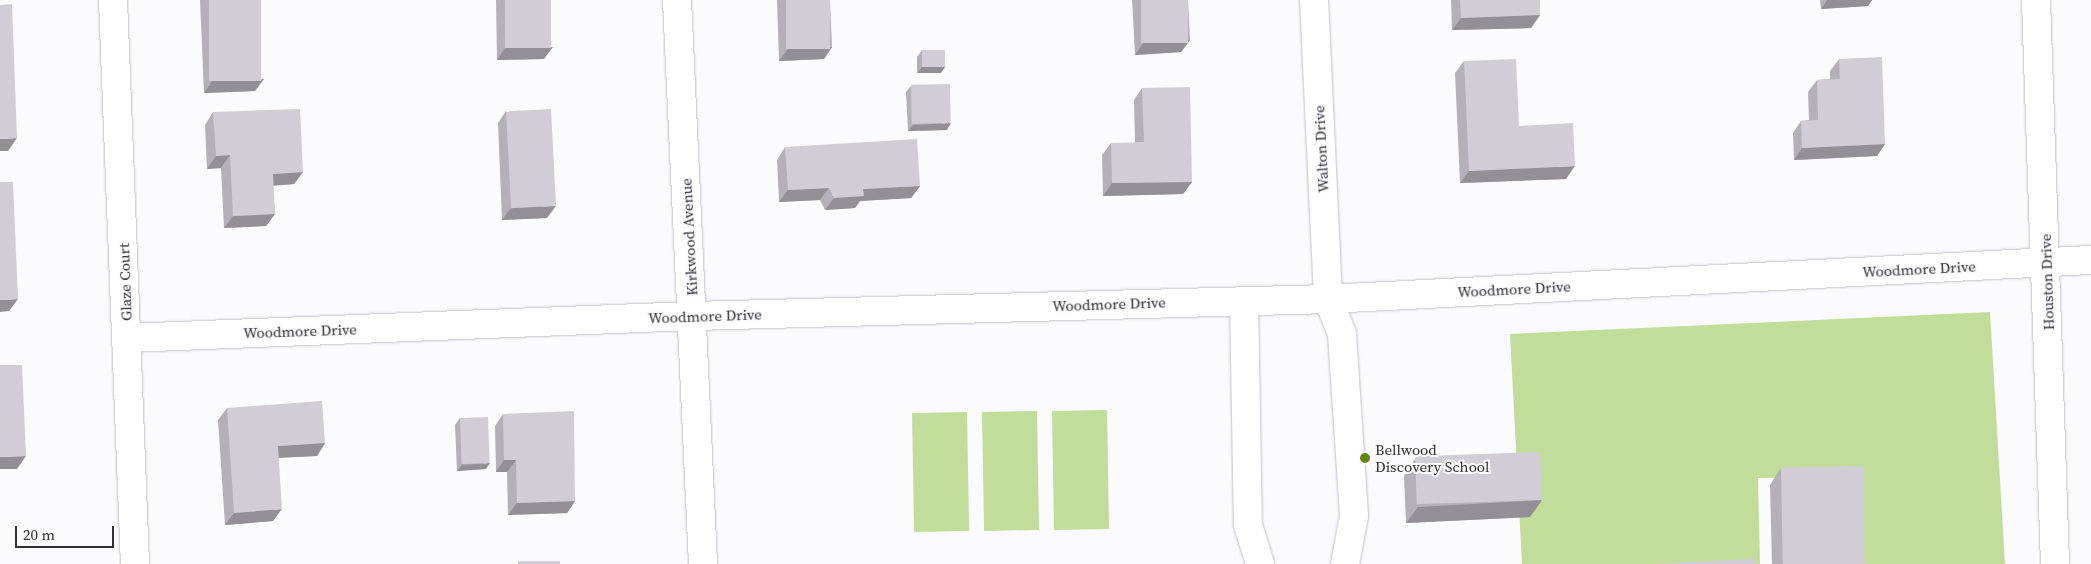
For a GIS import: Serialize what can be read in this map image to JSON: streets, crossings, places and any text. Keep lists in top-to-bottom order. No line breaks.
{"streets":{"street":["Walton Drive","Kirkwood Avenue","Woodmore Drive","Glaze Court","Houston Drive"]},"crossings":[["Walton Drive","Woodmore Drive"],["Kirkwood Avenue","Woodmore Drive"],["Woodmore Drive","Glaze Court"],["Woodmore Drive","Houston Drive"]],"places":["Bellwood Discovery School"],"scale_bar":"20 m"}
